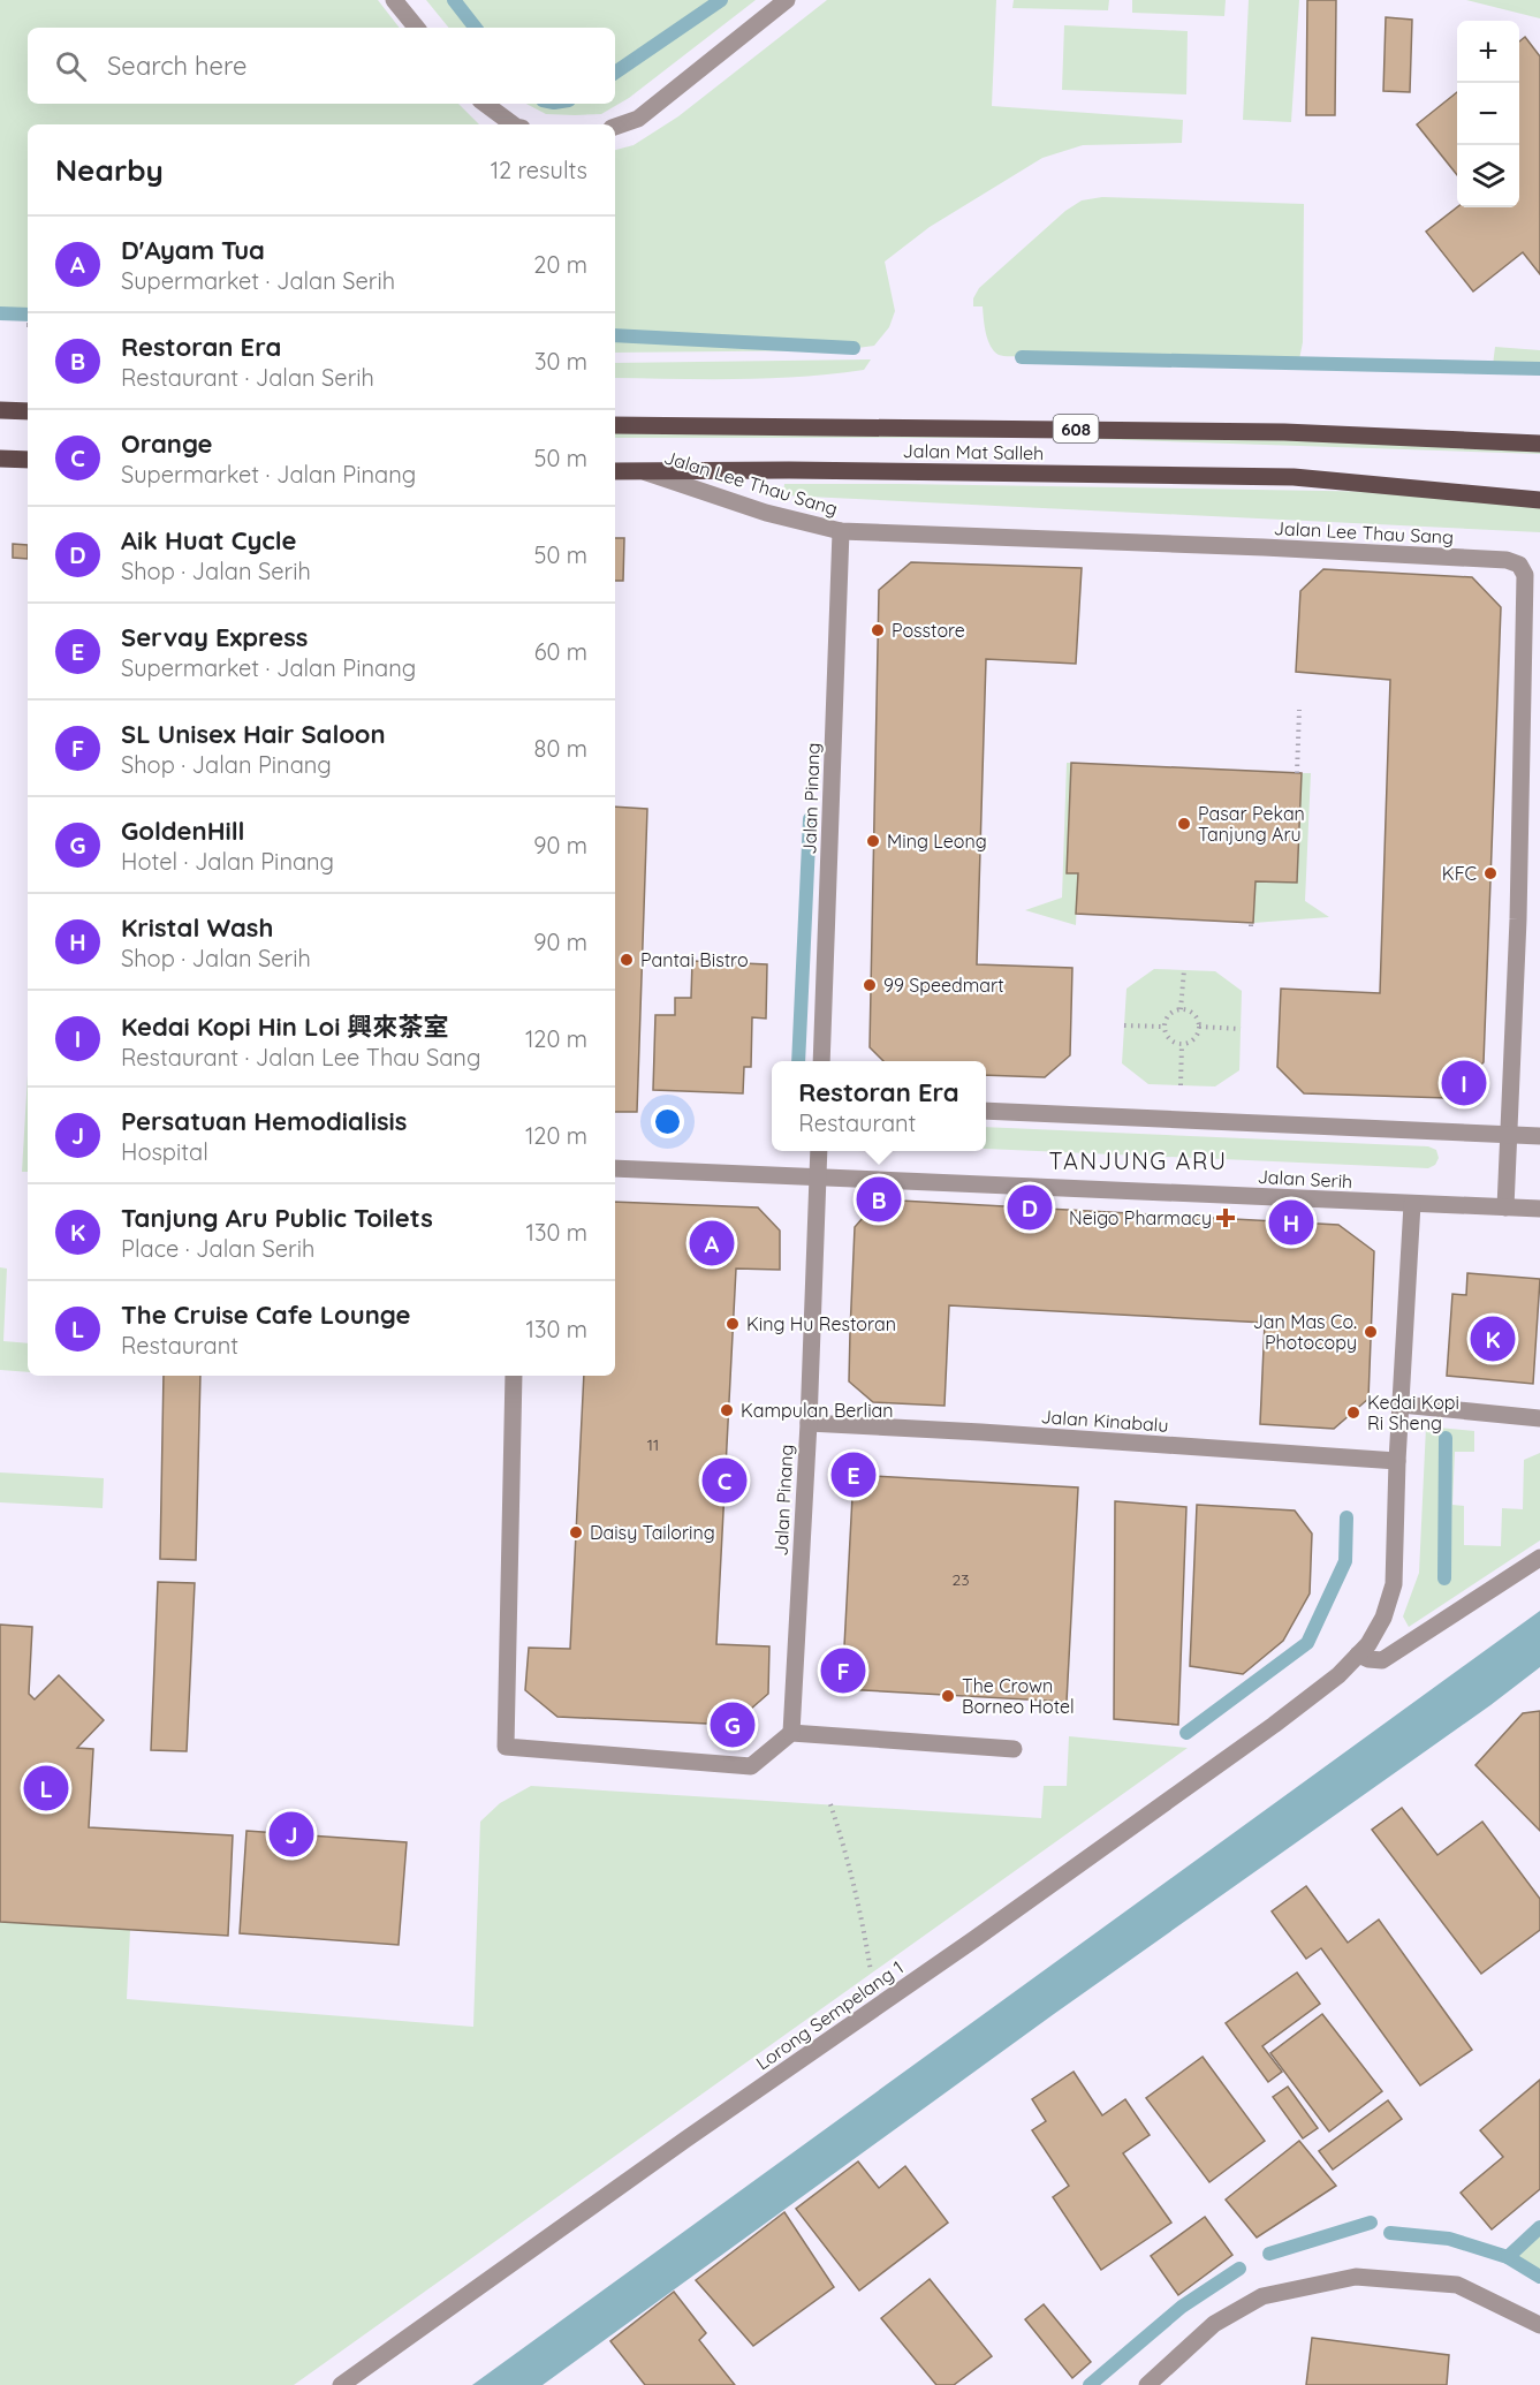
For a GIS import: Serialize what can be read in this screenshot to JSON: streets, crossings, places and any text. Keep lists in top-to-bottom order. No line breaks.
{"streets":{"main road":["608","Jalan Mat Salleh"],"street":["Jalan Lee Thau Sang","Jalan Pinang","Jalan Serih","Jalan Kinabalu","Lorong Sempelang 1"]},"crossings":[["Jalan Mat Salleh","Jalan Lee Thau Sang"],["Jalan Lee Thau Sang","Jalan Pinang"],["Jalan Pinang","Jalan Serih"],["Jalan Pinang","Jalan Kinabalu"],["Jalan Serih","Lorong Sempelang 1"],["Jalan Kinabalu","Lorong Sempelang 1"]],"districts":["TANJUNG ARU"],"places":{"other":["Posstore","Pasar Pekan Tanjung Aru","Ming Leong","KFC","Pantai Bistro","99 Speedmart","King Hu Restoran","Jan Mas Co. Photocopy","Kampulan Berlian","Kedai Kopi Ri Sheng","Daisy Tailoring","The Crown Borneo Hotel"],"health":["Neigo Pharmacy"]},"house_numbers":["11","23"],"page":{"map_buttons":["+","−"],"search":"Search here","heading":["Nearby","12 results"],"list":[{"mark":"A","name":"D'Ayam Tua","note":"Supermarket · Jalan Serih","value":"20 m"},{"mark":"B","name":"Restoran Era","note":"Restaurant · Jalan Serih","value":"30 m"},{"mark":"C","name":"Orange","note":"Supermarket · Jalan Pinang","value":"50 m"},{"mark":"D","name":"Aik Huat Cycle","note":"Shop · Jalan Serih","value":"50 m"},{"mark":"E","name":"Servay Express","note":"Supermarket · Jalan Pinang","value":"60 m"},{"mark":"F","name":"SL Unisex Hair Saloon","note":"Shop · Jalan Pinang","value":"80 m"},{"mark":"G","name":"GoldenHill","note":"Hotel · Jalan Pinang","value":"90 m"},{"mark":"H","name":"Kristal Wash","note":"Shop · Jalan Serih","value":"90 m"},{"mark":"I","name":"Kedai Kopi Hin Loi 興來茶室","note":"Restaurant · Jalan Lee Thau Sang","value":"120 m"},{"mark":"J","name":"Persatuan Hemodialisis","note":"Hospital","value":"120 m"},{"mark":"K","name":"Tanjung Aru Public Toilets","note":"Place · Jalan Serih","value":"130 m"},{"mark":"L","name":"The Cruise Cafe Lounge","note":"Restaurant","value":"130 m"}],"pins":["I","B","D","H","A","K","E","C","F","G","L","J"],"popup":["Restoran Era","Restaurant"]}}
